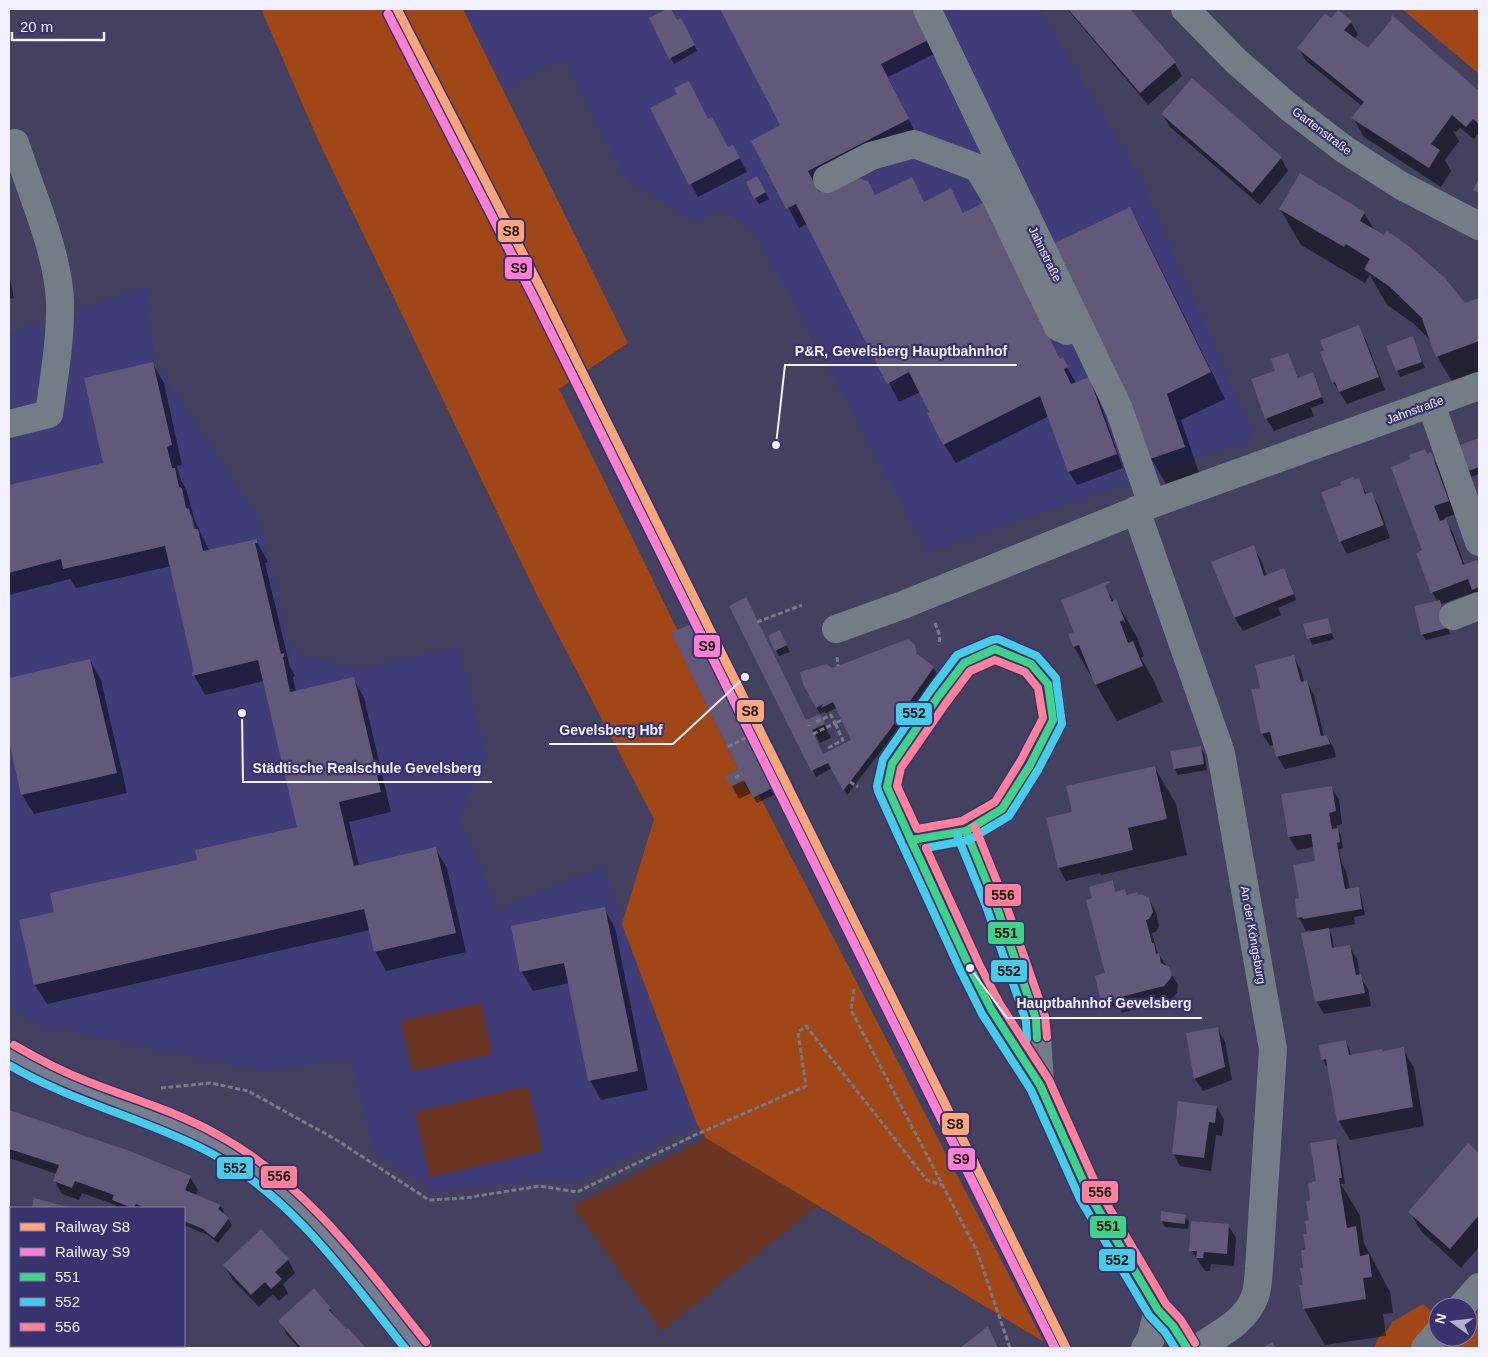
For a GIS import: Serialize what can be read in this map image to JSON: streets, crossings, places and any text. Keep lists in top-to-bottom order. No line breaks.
{"streets":{"street":["Gartenstraße","Jahnstraße","An der Königsburg"]},"crossings":[["Jahnstraße","An der Königsburg"]],"places":["P&R, Gevelsberg Hauptbahnhof","Gevelsberg Hbf","Städtische Realschule Gevelsberg","Hauptbahnhof Gevelsberg"],"lines":["rail line S8","rail line S9","transit line 552","transit line 551","transit line 556"],"legend":["Railway S8","Railway S9","551","552","556"],"scale_bar":"20 m","north":"left"}
